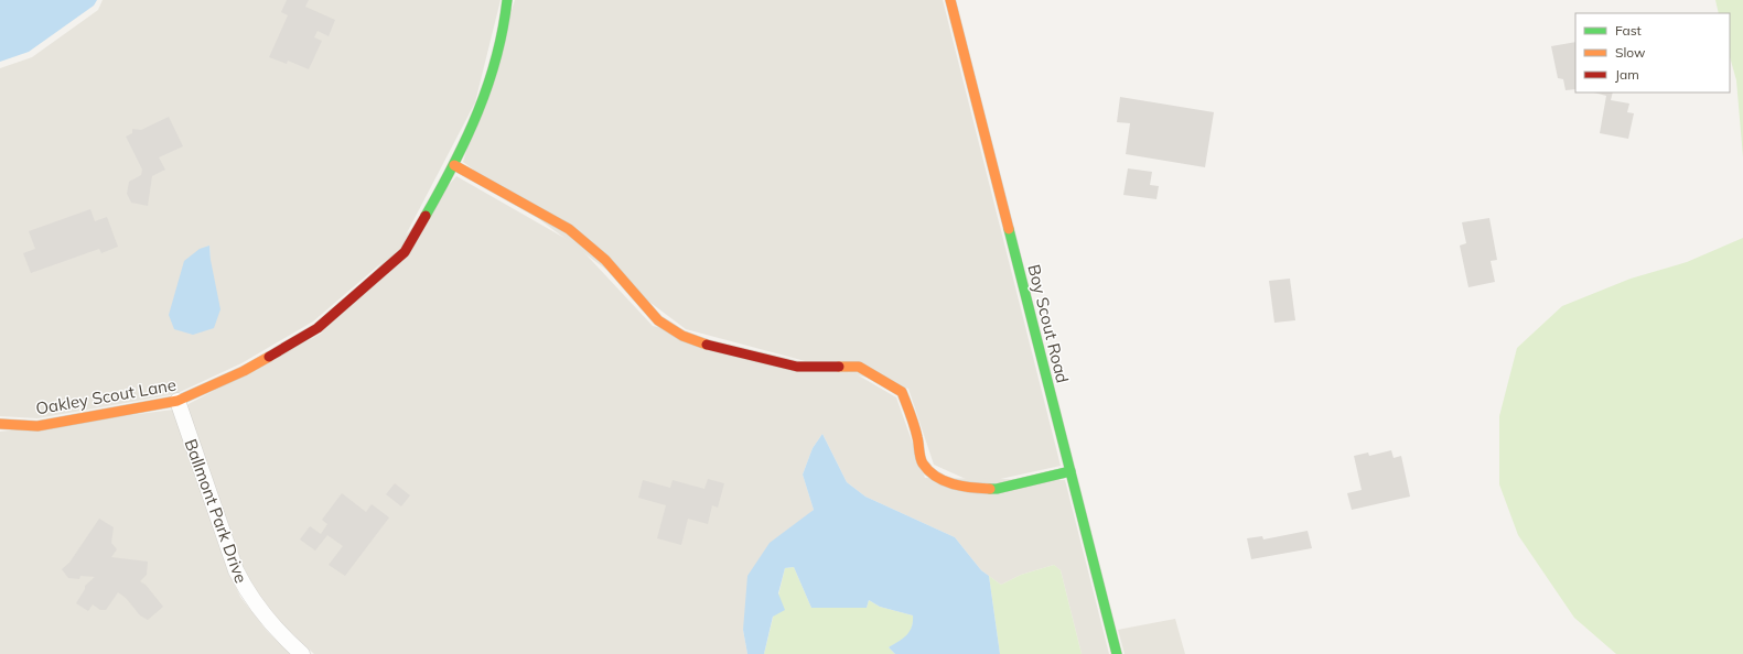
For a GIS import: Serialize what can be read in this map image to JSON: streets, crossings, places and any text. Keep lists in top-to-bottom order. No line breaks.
{"streets":{"street":["Boy Scout Road","Oakley Scout Lane","Ballmont Park Drive"]},"crossings":[["Oakley Scout Lane","Ballmont Park Drive"]],"legend":["Fast","Slow","Jam"]}
